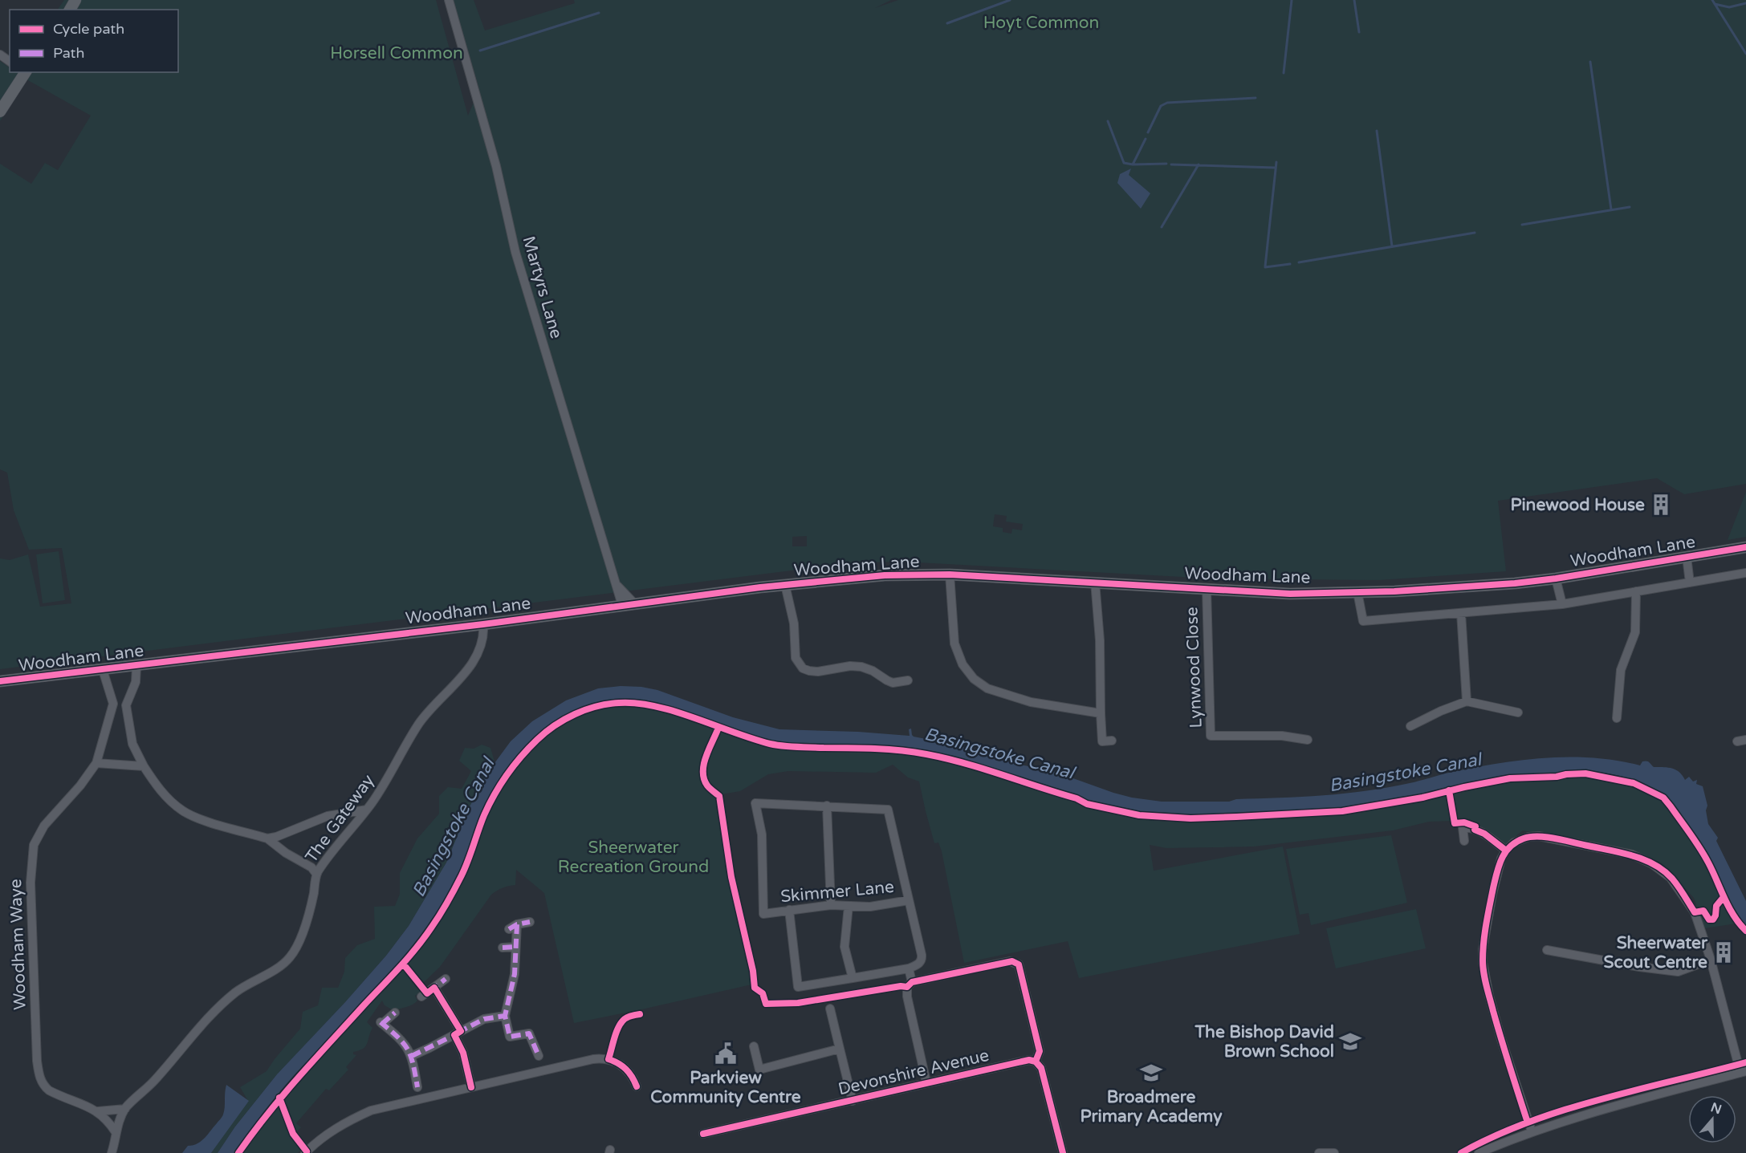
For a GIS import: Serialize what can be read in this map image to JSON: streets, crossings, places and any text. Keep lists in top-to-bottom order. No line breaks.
{"streets":{"main road":["Woodham Lane"],"street":["Martyrs Lane","Lynwood Close","The Gateway","Skimmer Lane","Woodham Waye","Devonshire Avenue"]},"crossings":[["Martyrs Lane","Woodham Lane"],["Woodham Lane","Lynwood Close"],["Woodham Lane","The Gateway"]],"water":["Basingstoke Canal"],"parks":["Hoyt Common","Horsell Common","Sheerwater Recreation Ground"],"places":{"building":["Pinewood House","Sheerwater Scout Centre"],"school or university":["The Bishop David Brown School","Broadmere Primary Academy"],"public building":["Parkview Community Centre"]},"legend":["Cycle path","Path"],"north":"top"}
